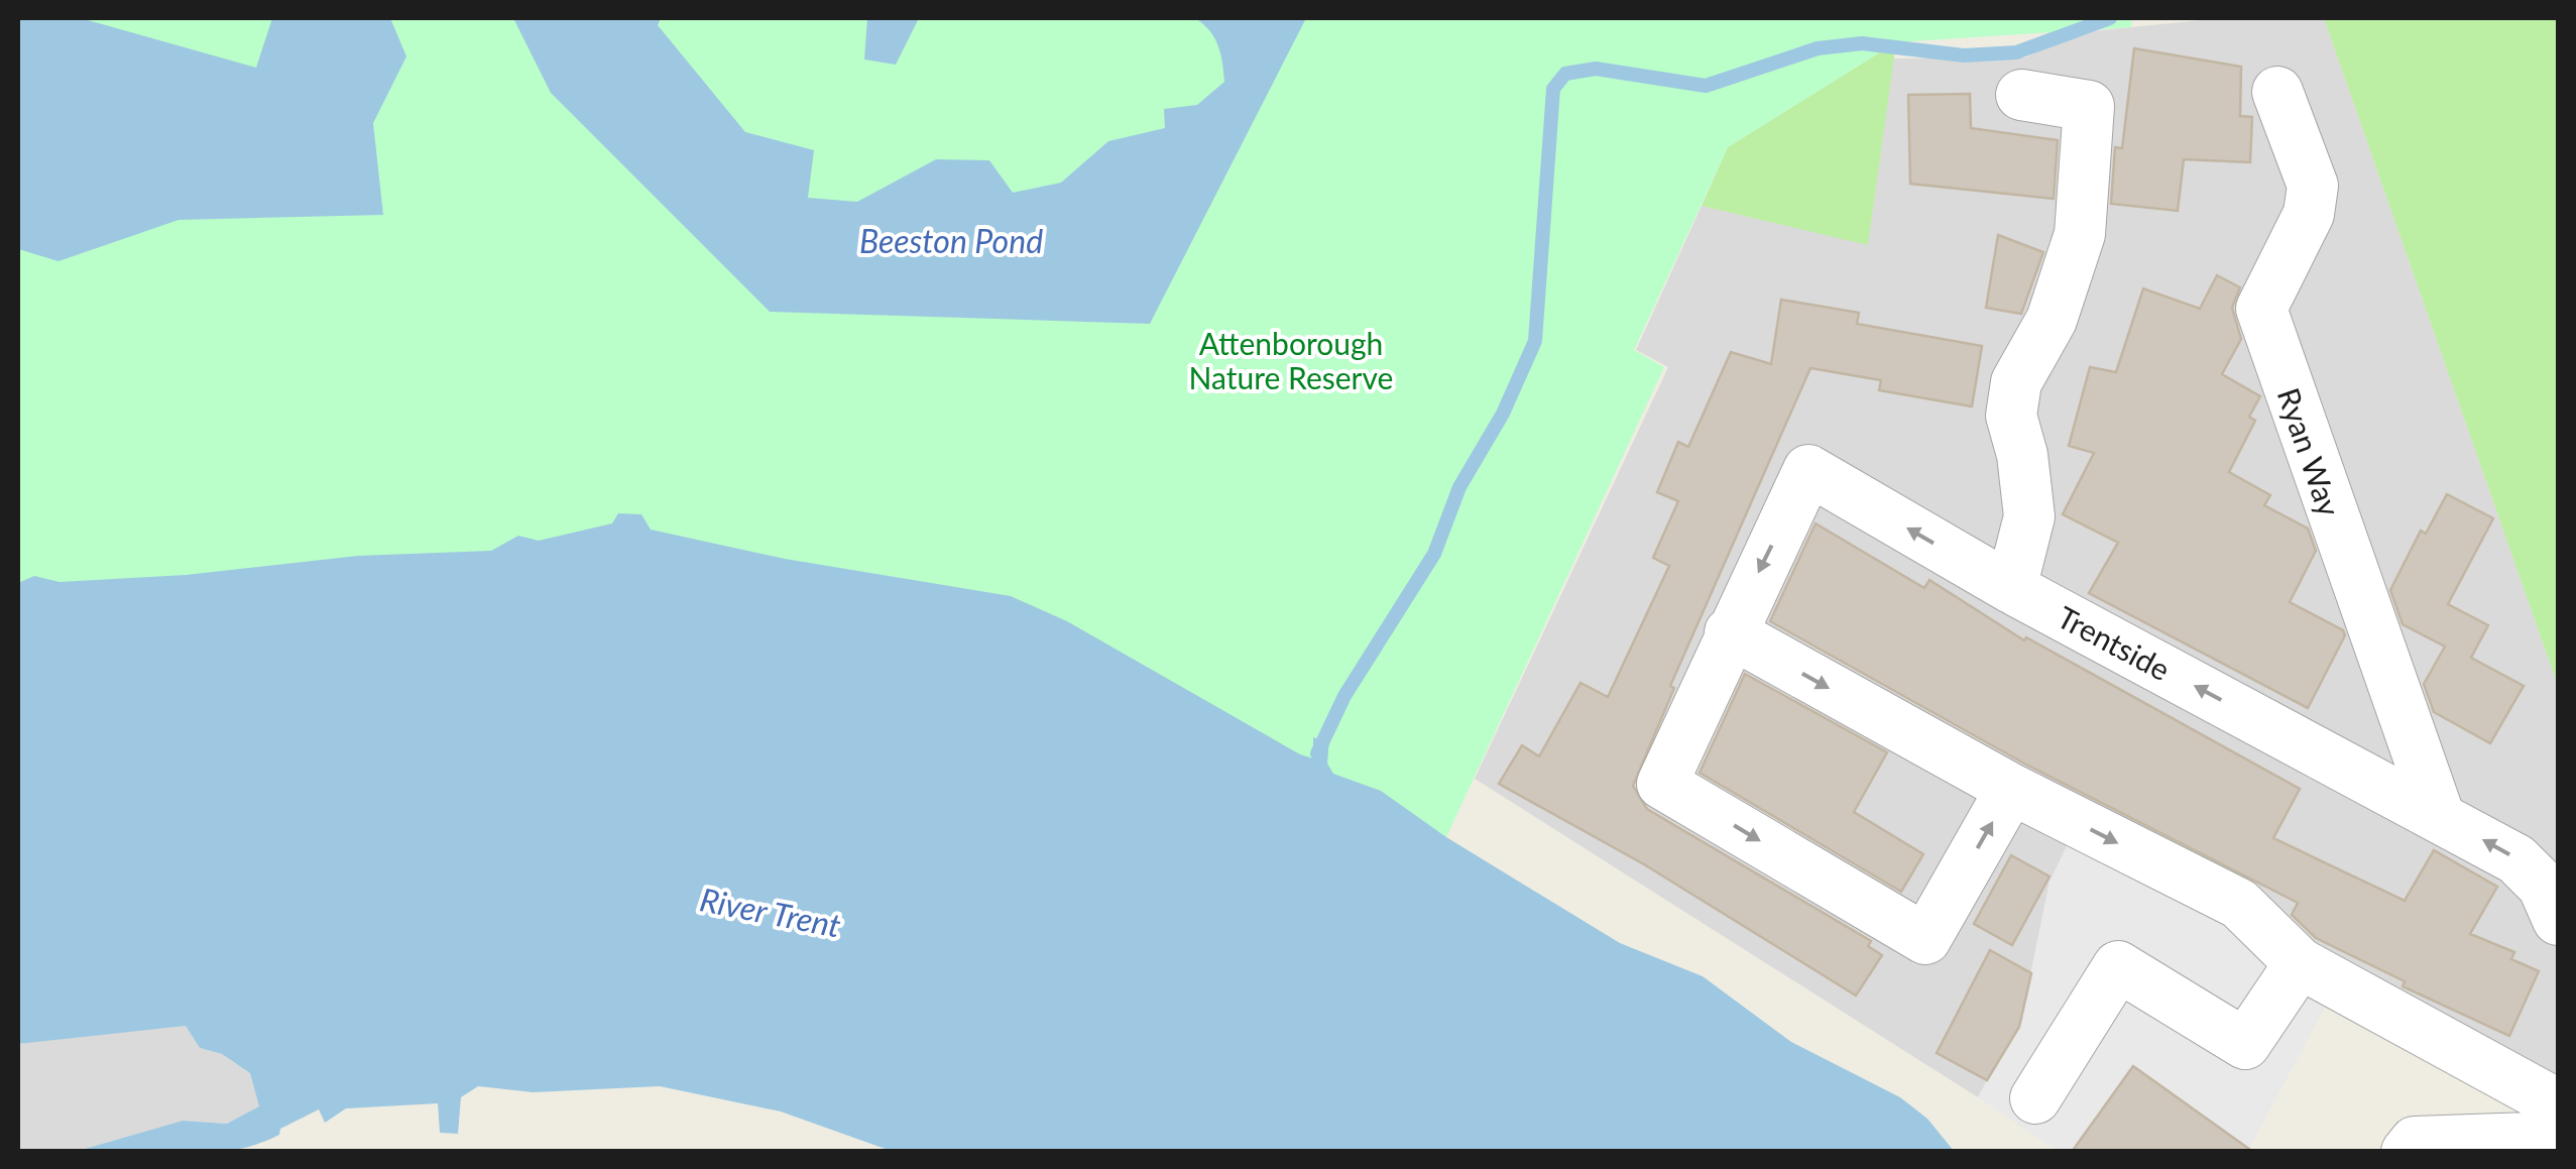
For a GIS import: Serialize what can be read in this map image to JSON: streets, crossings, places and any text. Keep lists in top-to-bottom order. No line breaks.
{"streets":{"lane":["Ryan Way","Trentside"]},"crossings":[["Ryan Way","Trentside"]],"water":["Beeston Pond","River Trent"],"parks":["Attenborough Nature Reserve"]}
